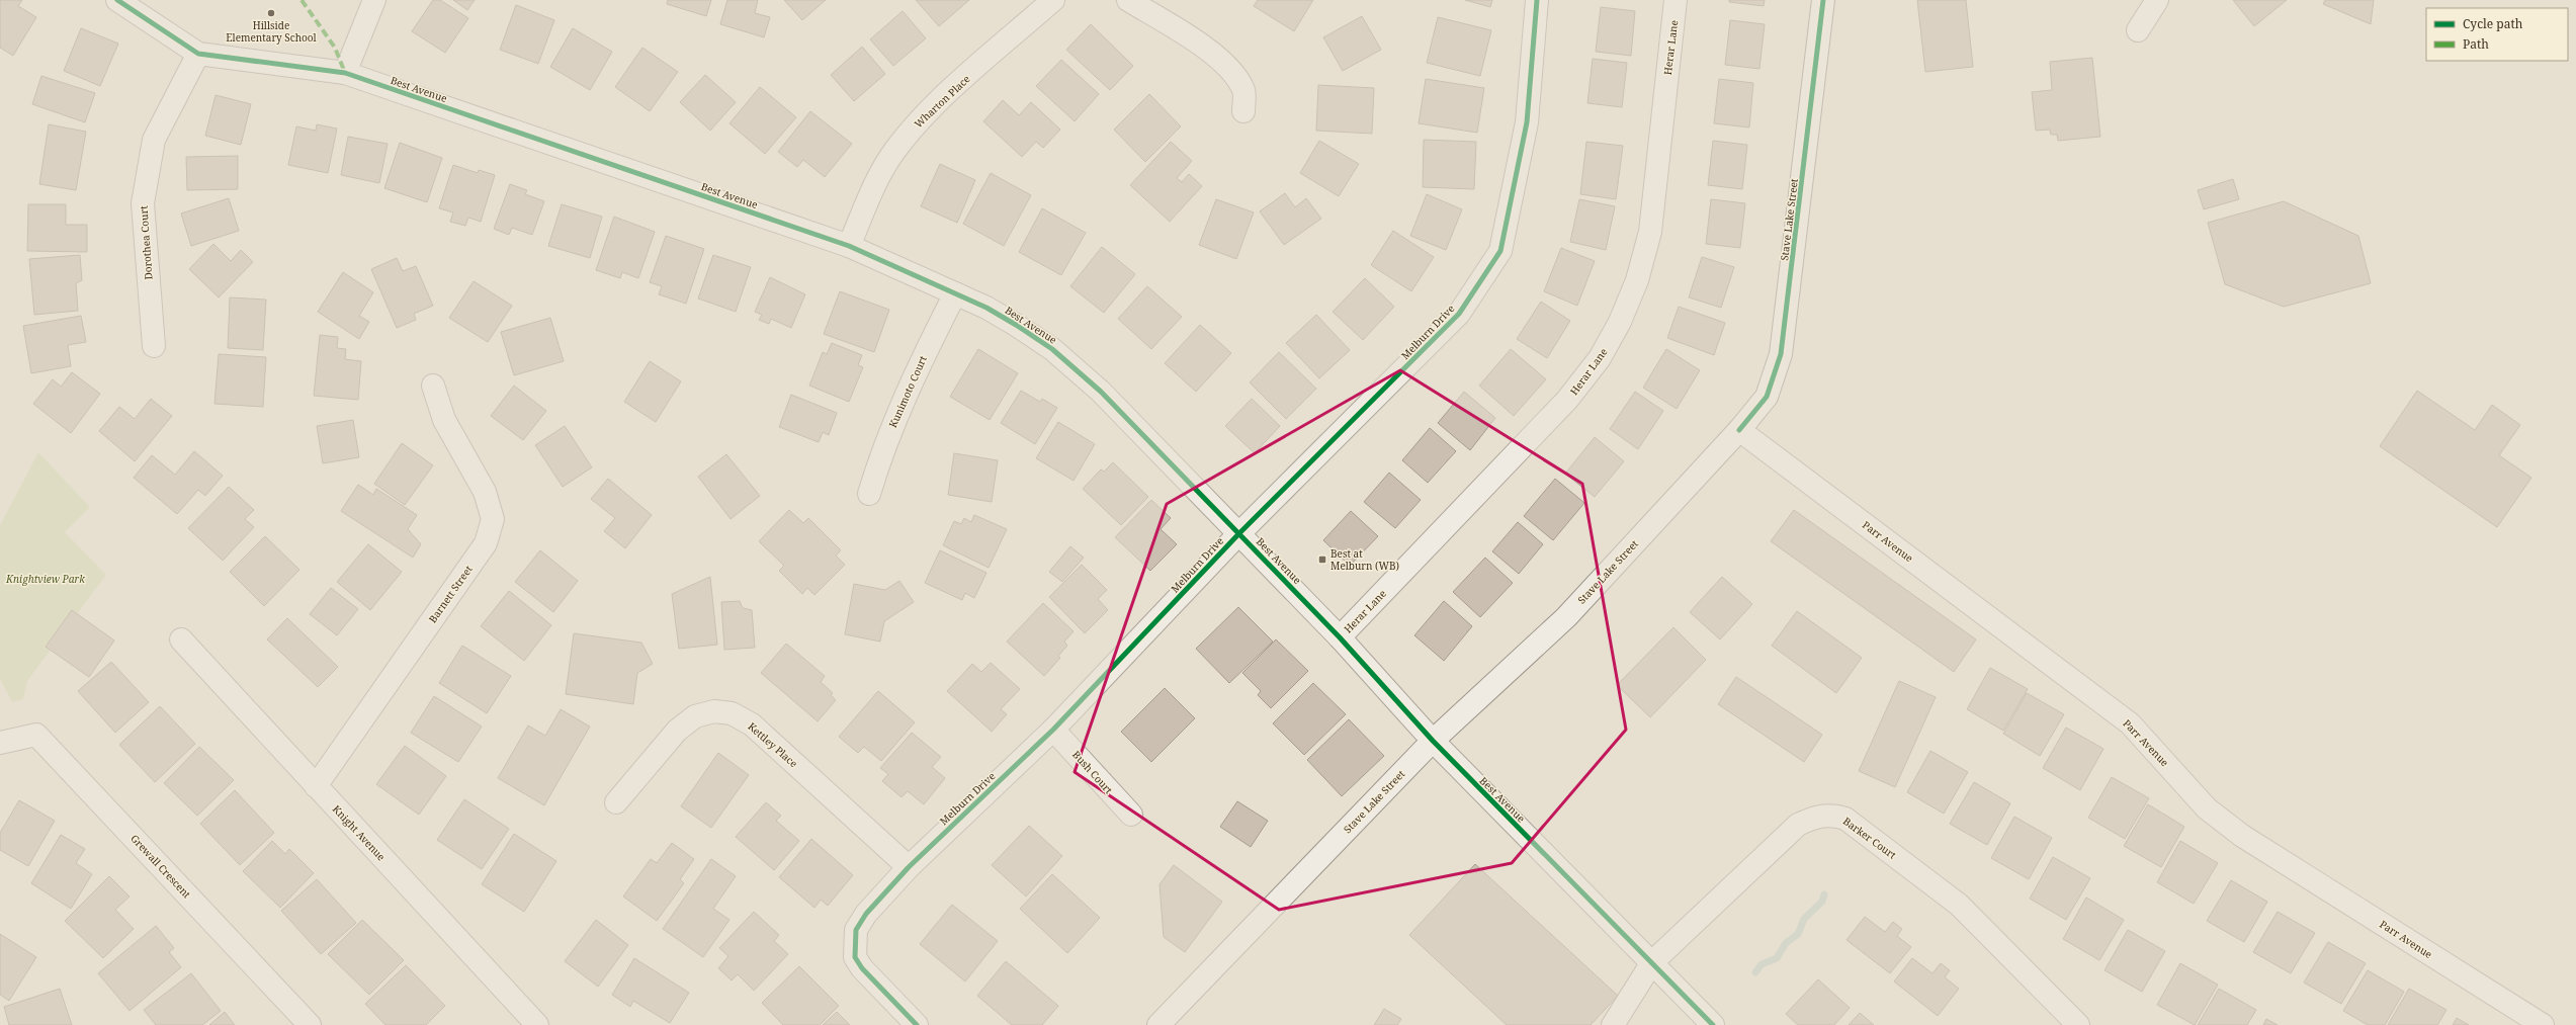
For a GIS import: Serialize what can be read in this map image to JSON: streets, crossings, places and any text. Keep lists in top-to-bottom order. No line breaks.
{"streets":{"street":["Herar Lane","Best Avenue","Wharton Place","Stave Lake Street","Dorothea Court","Melburn Drive","Kunimoto Court","Parr Avenue","Barnett Street","Kettley Place","Bush Court","Knight Avenue","Barker Court","Grewall Crescent"]},"crossings":[["Herar Lane","Best Avenue"],["Best Avenue","Wharton Place"],["Best Avenue","Stave Lake Street"],["Best Avenue","Dorothea Court"],["Best Avenue","Melburn Drive"],["Best Avenue","Kunimoto Court"],["Best Avenue","Barker Court"],["Stave Lake Street","Parr Avenue"],["Melburn Drive","Kettley Place"],["Melburn Drive","Bush Court"],["Barnett Street","Knight Avenue"]],"parks":["Knightview Park"],"places":{"other":["Hillside Elementary School"],"transit":["Best at Melburn (WB)"]},"legend":["Cycle path","Path"]}
